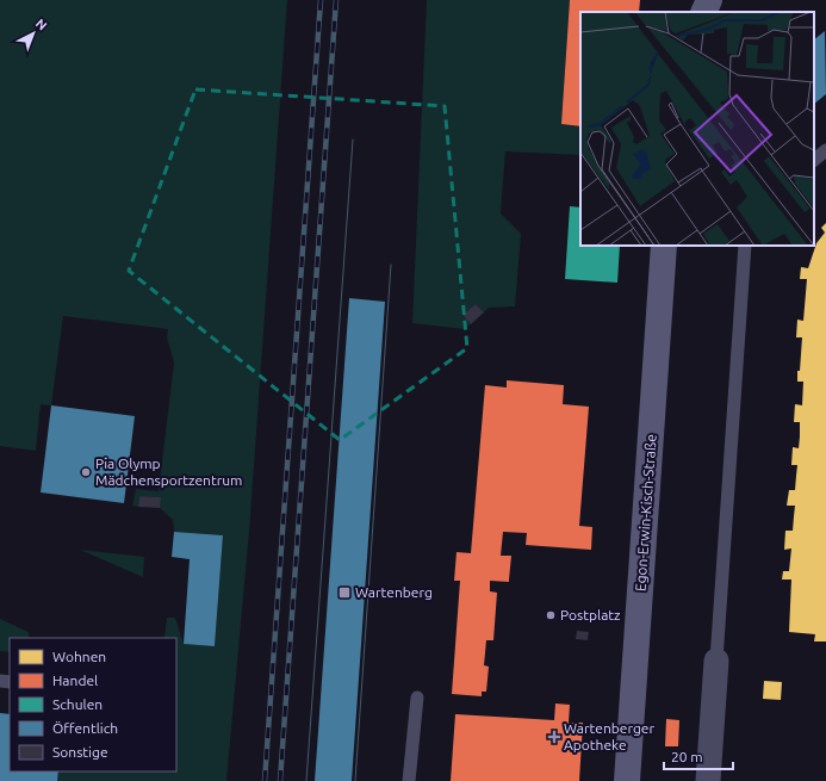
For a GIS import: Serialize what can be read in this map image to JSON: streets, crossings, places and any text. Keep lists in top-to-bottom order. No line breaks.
{"streets":{"street":["Egon-Erwin-Kisch-Straße"]},"places":{"other":["Pia Olymp Mädchensportzentrum","Postplatz"],"transit":["Wartenberg"],"health":["Wartenberger Apotheke"]},"legend":["Wohnen","Handel","Schulen","Öffentlich","Sonstige"],"scale_bar":"20 m","north":"top right"}
